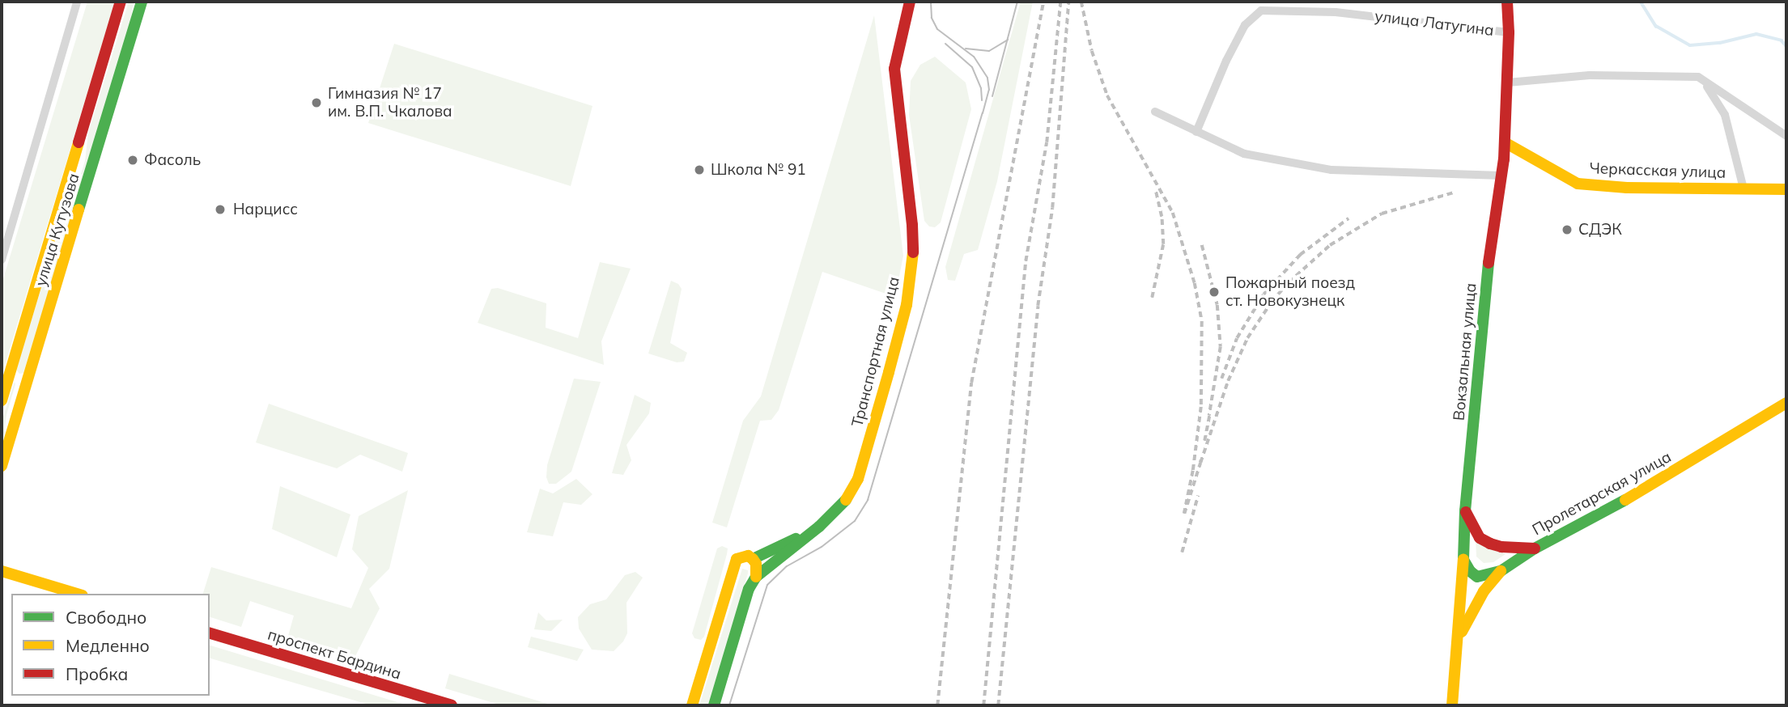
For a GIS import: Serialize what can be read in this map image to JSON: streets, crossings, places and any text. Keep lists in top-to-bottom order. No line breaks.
{"streets":{"main road":["Черкасская улица","улица Кутузова","Транспортная улица","Вокзальная улица","Пролетарская улица","проспект Бардина"],"street":["улица Латугина"]},"crossings":[["улица Латугина","Вокзальная улица"],["Черкасская улица","Вокзальная улица"],["Вокзальная улица","Пролетарская улица"]],"places":["Гимназия № 17 им. В.П. Чкалова","Фасоль","Школа № 91","Нарцисс","СДЭК","Пожарный поезд ст. Новокузнецк"],"legend":["Свободно","Медленно","Пробка"]}
